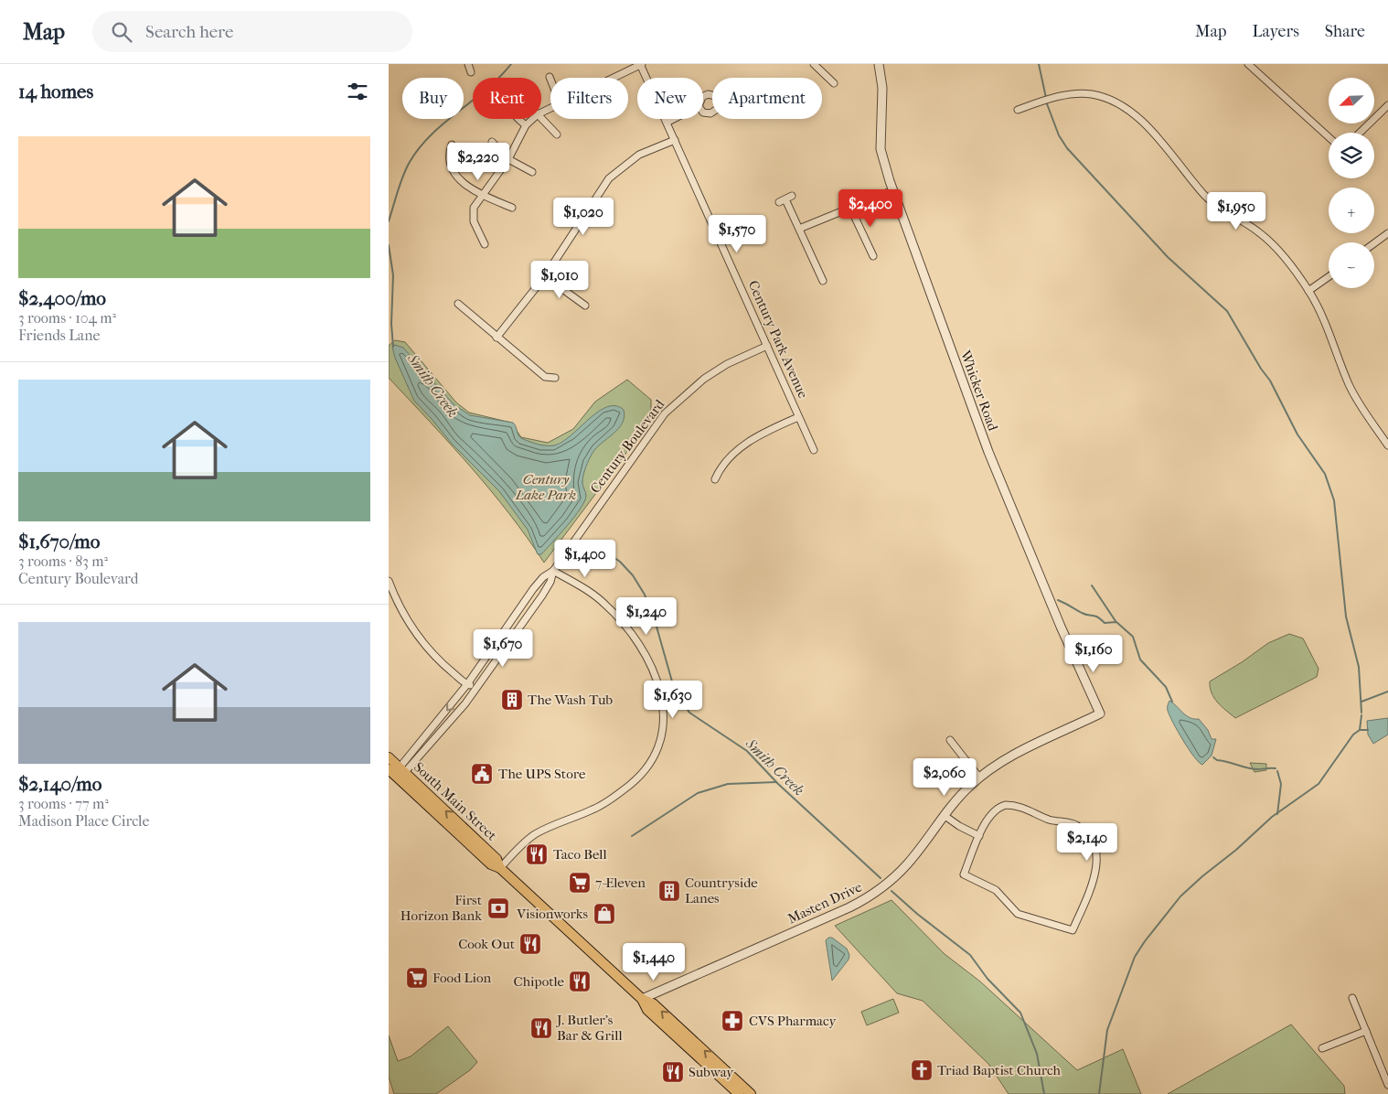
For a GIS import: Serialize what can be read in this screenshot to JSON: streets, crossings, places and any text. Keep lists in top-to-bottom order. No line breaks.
{"streets":{"main road":["South Main Street"],"street":["Century Park Avenue","Whicker Road","Century Boulevard","Masten Drive"]},"crossings":[["Century Park Avenue","Century Boulevard"],["Whicker Road","Masten Drive"],["Century Boulevard","South Main Street"],["South Main Street","Masten Drive"]],"water":["Smith Creek"],"parks":["Century Lake Park"],"places":{"building":["The Wash Tub","Countryside Lanes"],"public building":["The UPS Store"],"restaurant":["Taco Bell","Cook Out","Chipotle","J. Butler's Bar & Grill","Subway"],"supermarket":["7-Eleven","Food Lion"],"bank":["First Horizon Bank"],"shop":["Visionworks"],"pharmacy":["CVS Pharmacy"],"church":["Triad Baptist Church"]},"north":"bottom left","page":{"header":"Map","search":"Search here","nav":["Map","Layers","Share"],"heading":"14 homes","map_buttons":["+","−"],"chip":["Buy","Rent","Filters","New","Apartment"],"list":[{"name":"$2,400/mo","note":"3 rooms · 104 m² · Friends Lane"},{"name":"$1,670/mo","note":"3 rooms · 83 m² · Century Boulevard"},{"name":"$2,140/mo","note":"3 rooms · 77 m² · Madison Place Circle"}],"price":["$2,220","$2,400","$1,950","$1,020","$1,570","$1,010","$1,400","$1,240","$1,670","$1,160","$1,630","$2,060","$2,140","$1,440"]}}
